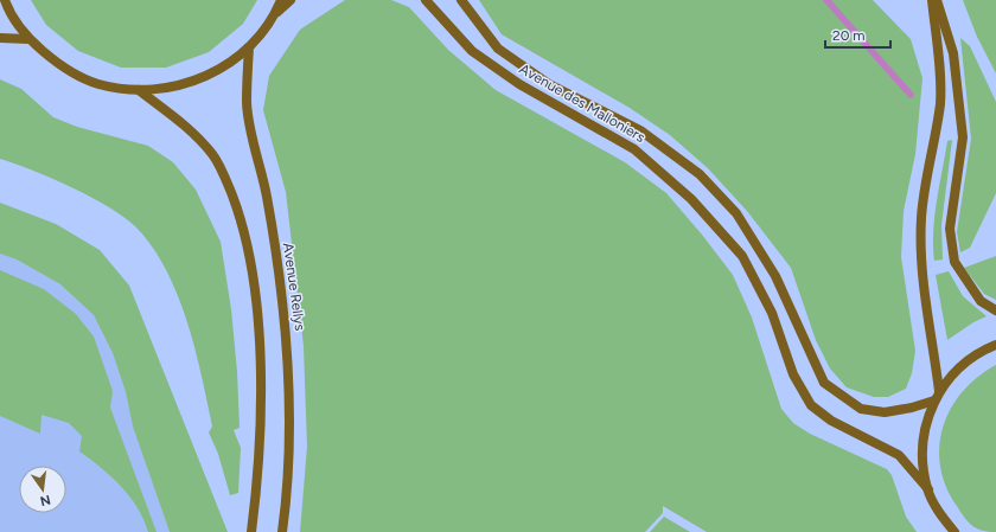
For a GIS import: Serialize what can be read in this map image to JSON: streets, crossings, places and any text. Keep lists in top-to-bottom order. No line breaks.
{"streets":{"main road":["Avenue des Malloniers","Avenue Rellys"]},"scale_bar":"20 m","north":"bottom"}
